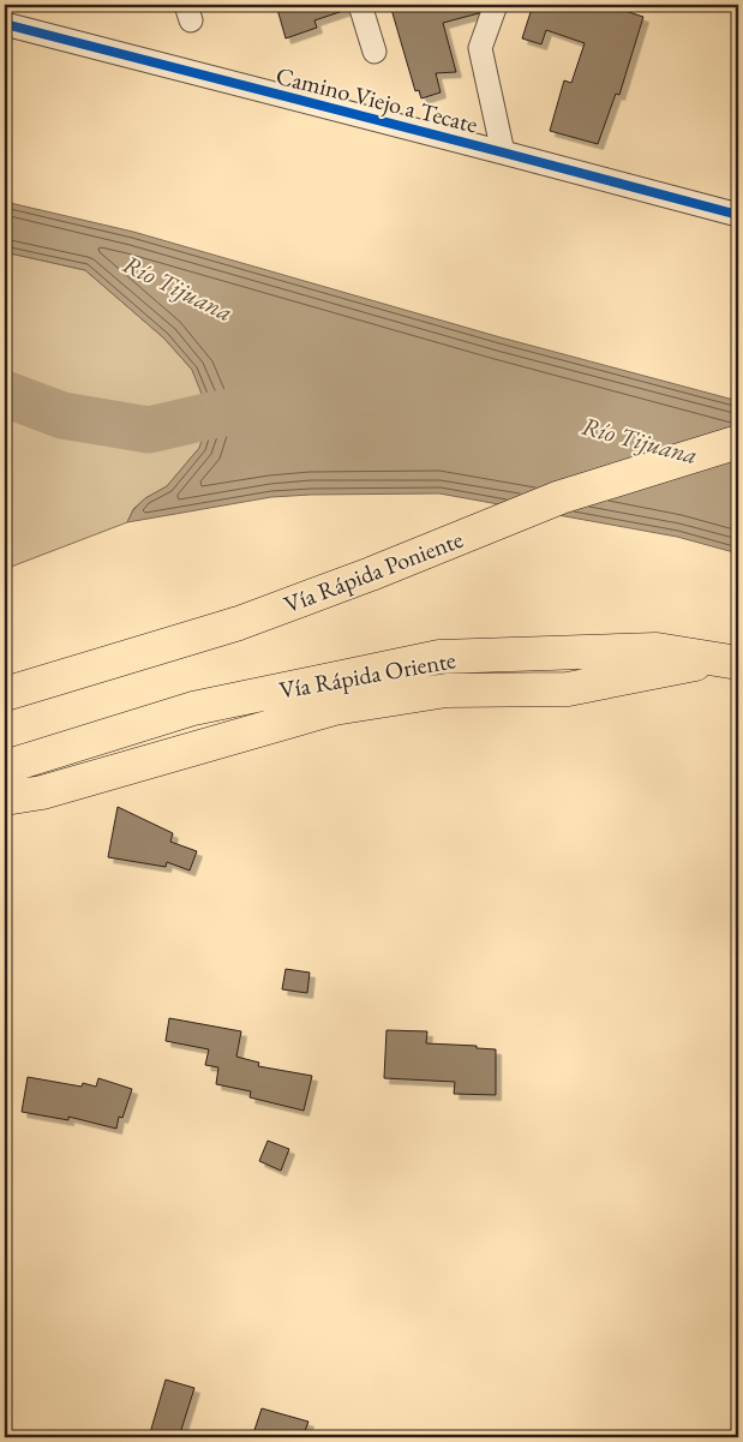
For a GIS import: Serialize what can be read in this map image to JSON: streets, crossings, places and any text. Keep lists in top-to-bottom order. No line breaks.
{"streets":{"highway":["Vía Rápida Poniente","Vía Rápida Oriente"],"street":["Camino Viejo a Tecate"]},"water":["Río Tijuana"]}
